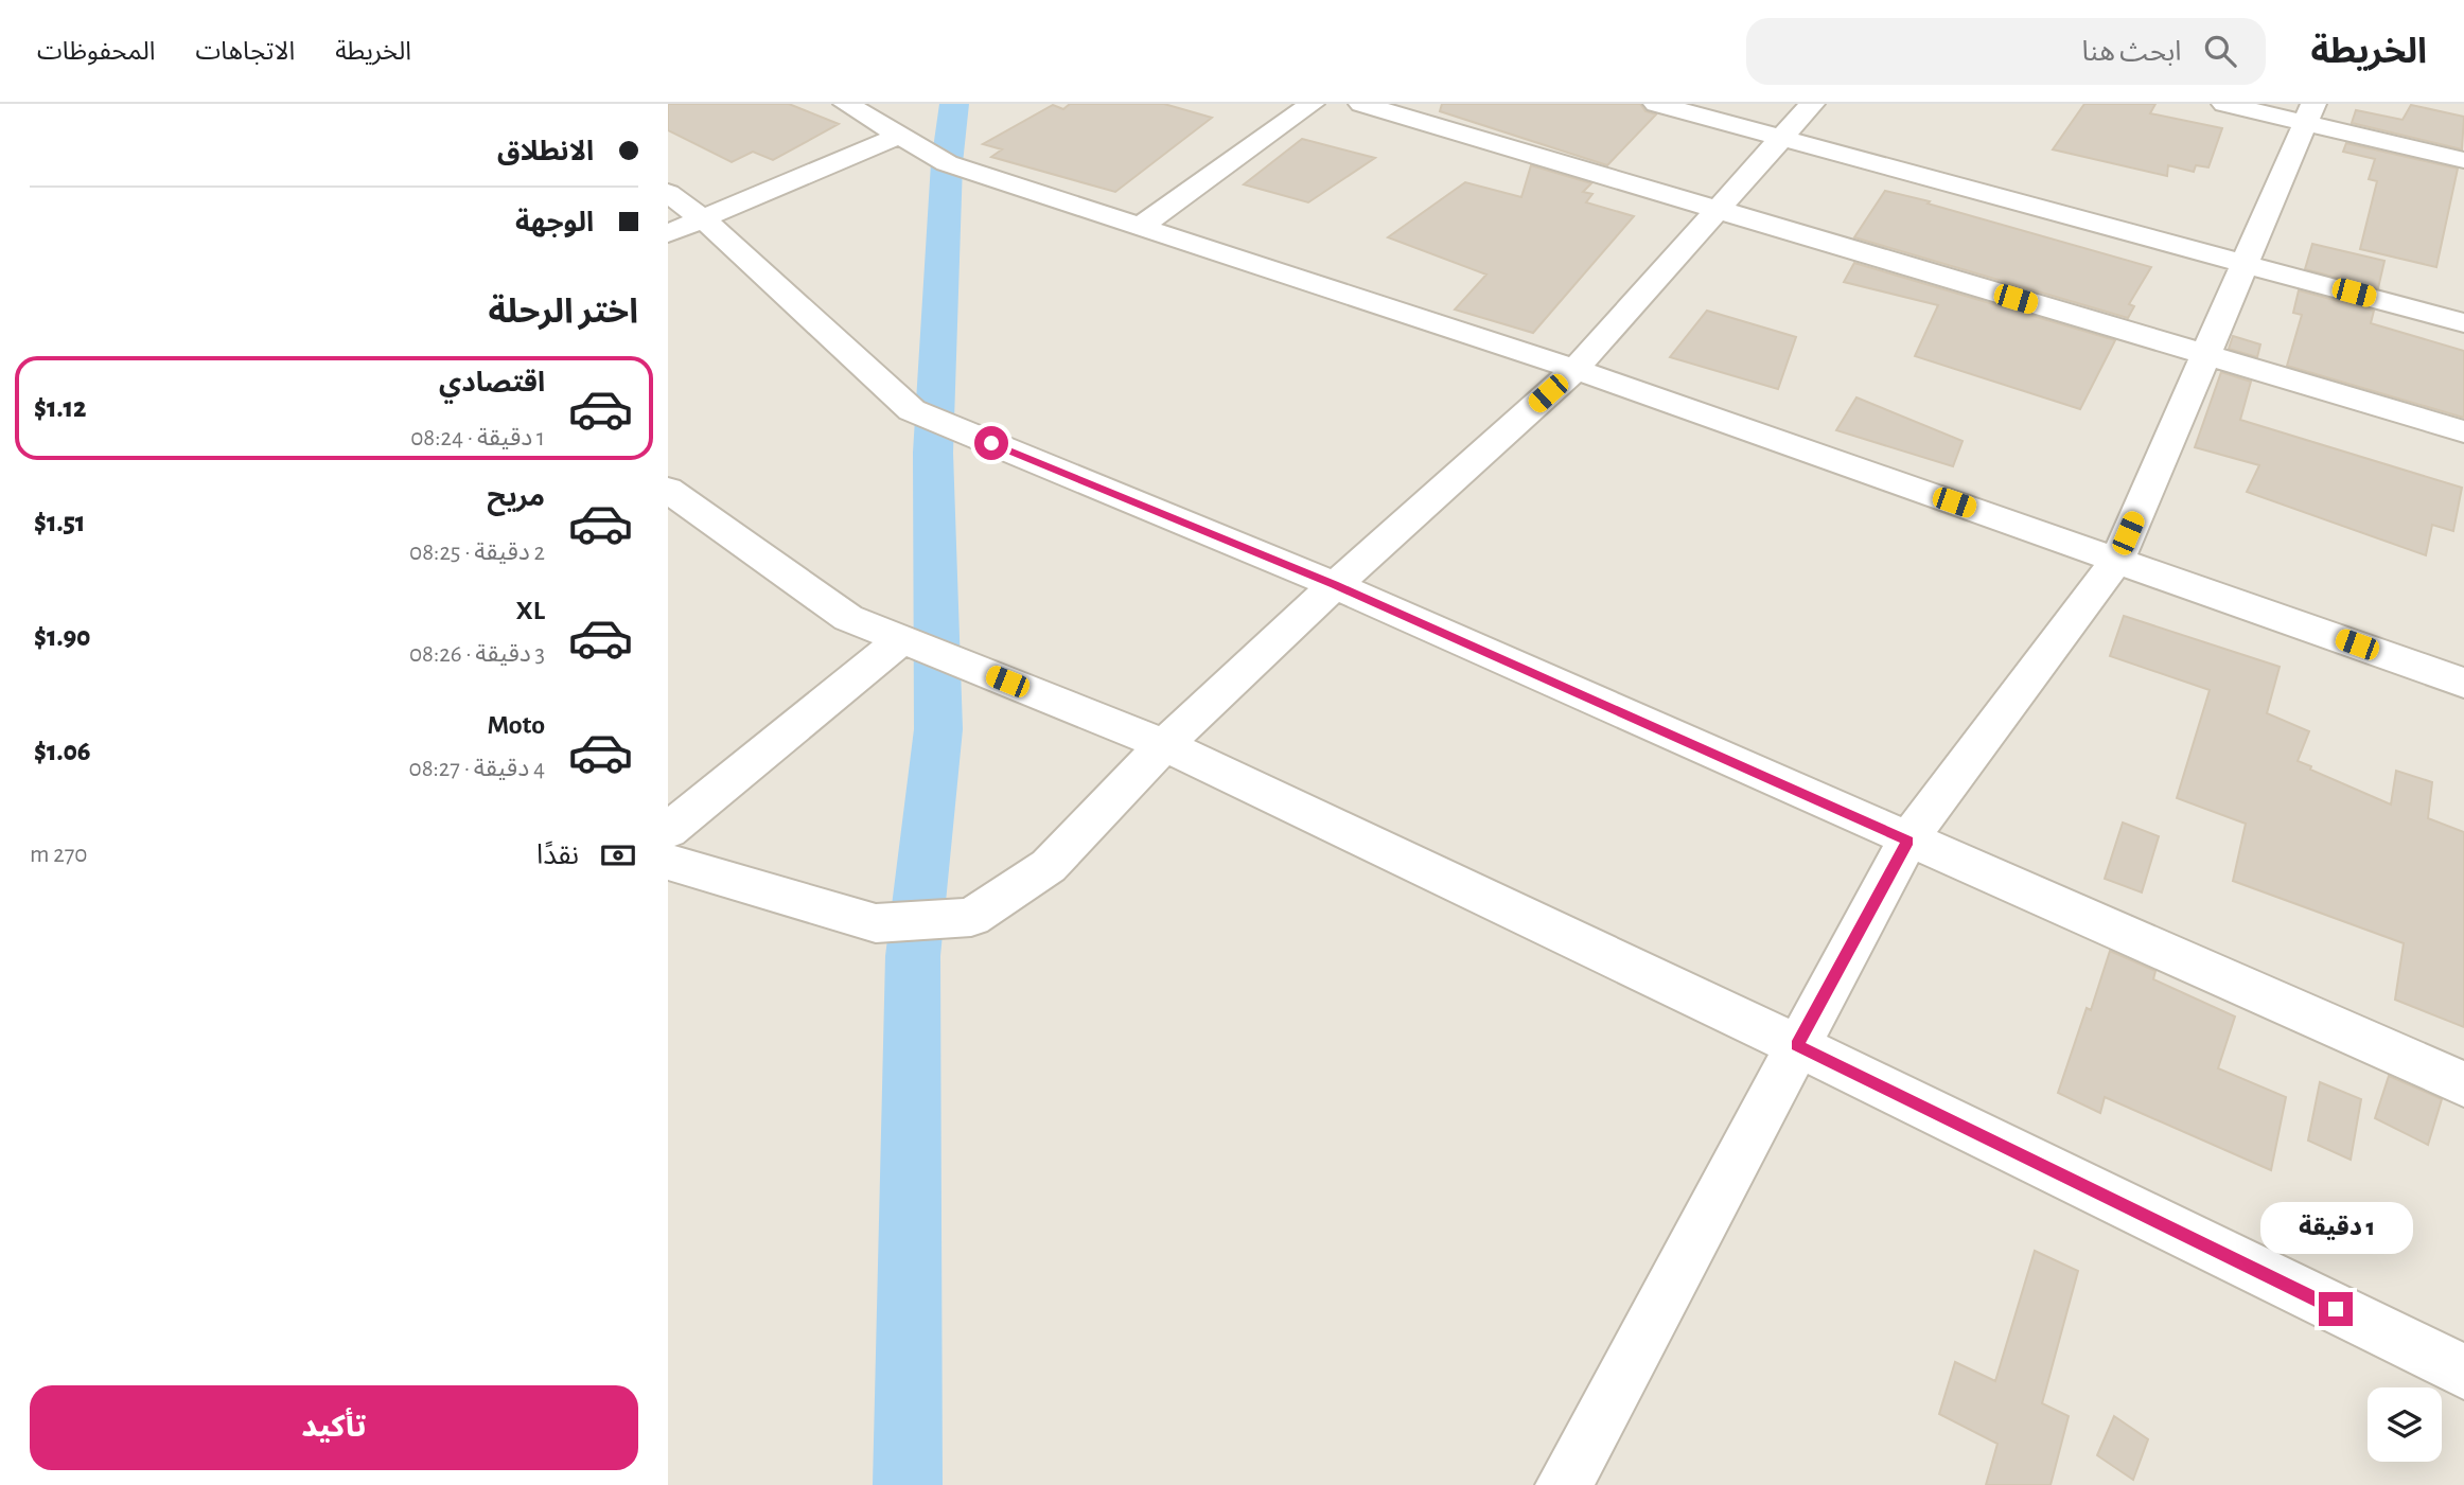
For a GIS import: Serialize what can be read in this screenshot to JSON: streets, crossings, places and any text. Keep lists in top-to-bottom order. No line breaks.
{"page":{"header":"الخريطة","search":"ابحث هنا","nav":["الخريطة","الاتجاهات","المحفوظات"],"banner":["الانطلاق","الوجهة"],"heading":"اختر الرحلة","list":[{"name":"اقتصادي","note":"1 دقيقة · 08:24","value":"$1.12"},{"name":"مريح","note":"2 دقيقة · 08:25","value":"$1.51"},{"name":"XL","note":"3 دقيقة · 08:26","value":"$1.90"},{"name":"Moto","note":"4 دقيقة · 08:27","value":"$1.06"}],"pay":["نقدًا","270 m"],"bubble":"1 دقيقة","buttons":"تأكيد"}}
